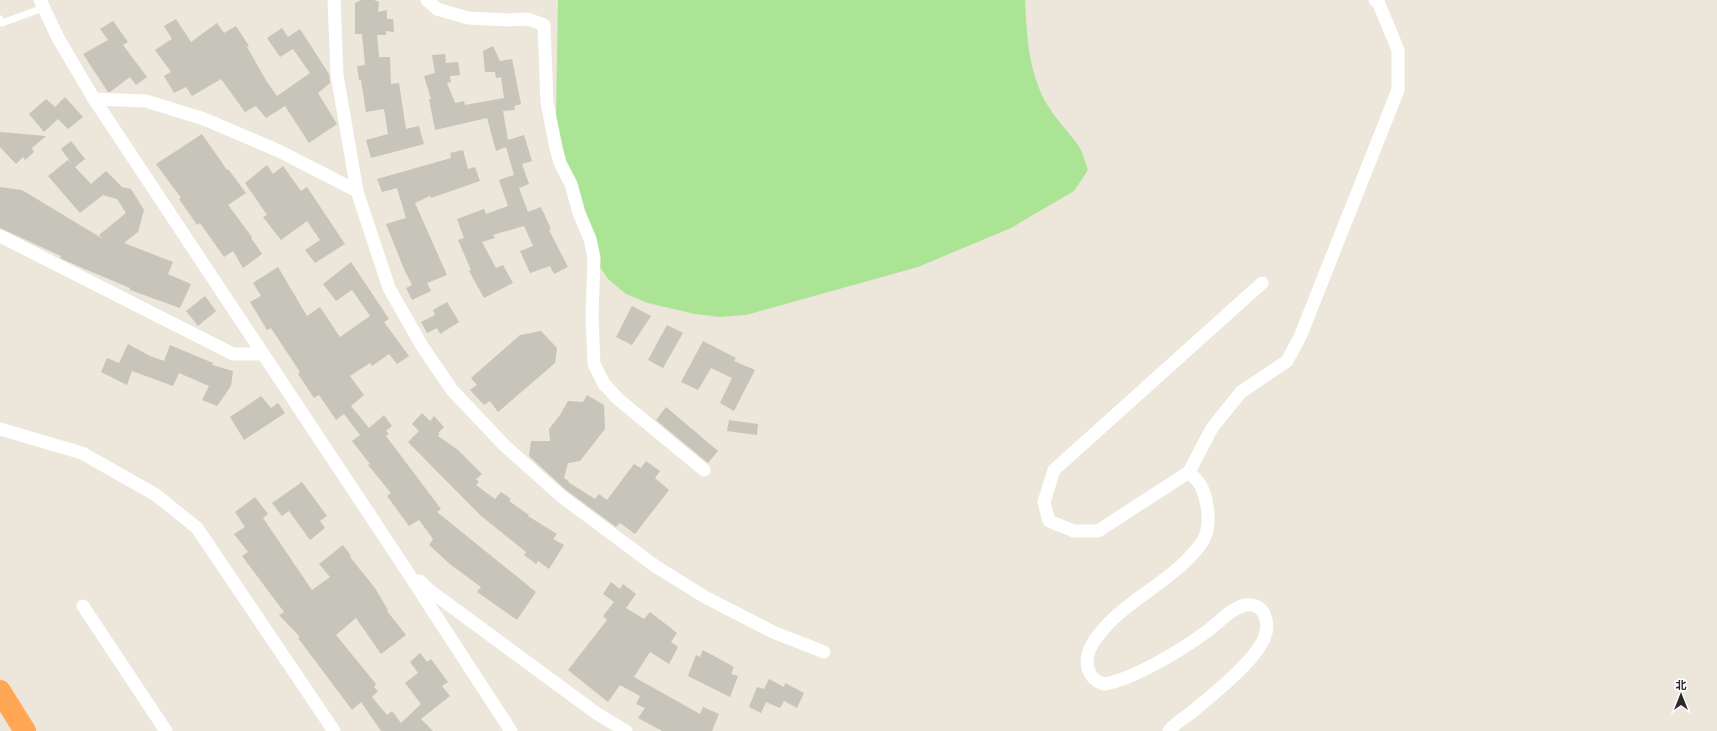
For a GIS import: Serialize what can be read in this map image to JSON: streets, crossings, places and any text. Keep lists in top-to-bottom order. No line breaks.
{"north":"top"}
